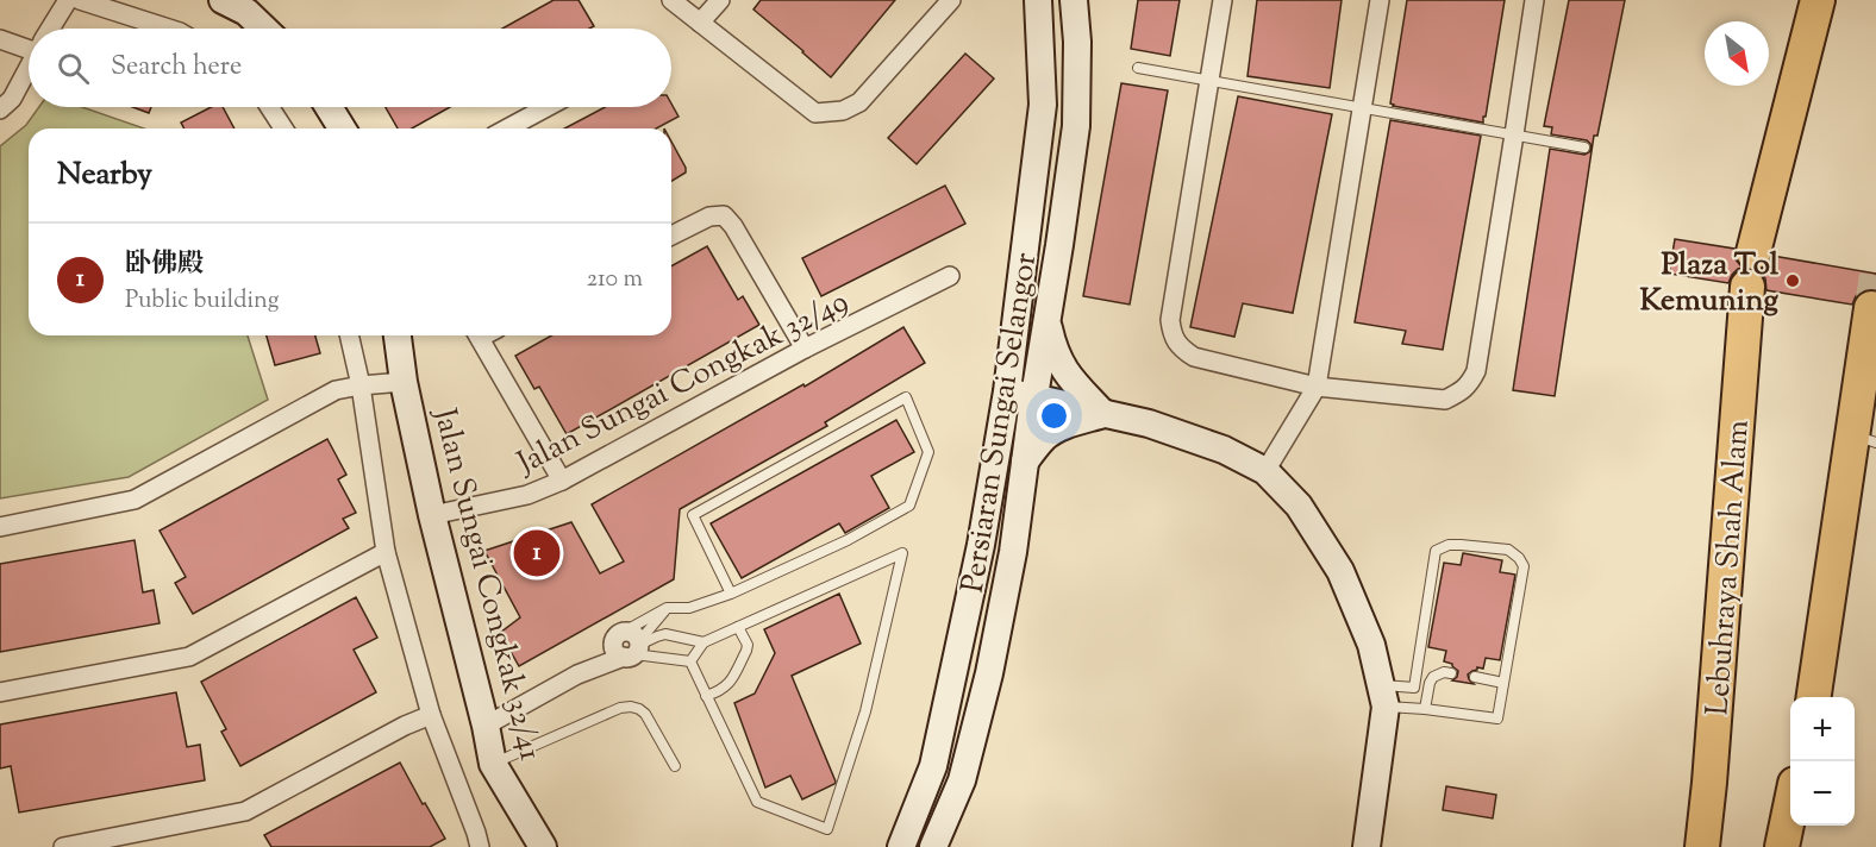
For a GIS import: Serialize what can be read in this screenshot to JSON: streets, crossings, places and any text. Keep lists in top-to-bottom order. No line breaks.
{"streets":{"highway":["Lebuhraya Shah Alam"],"main road":["Persiaran Sungai Selangor","Jalan Sungai Congkak 32/41"],"street":["Jalan Sungai Congkak 32/49"]},"crossings":[["Jalan Sungai Congkak 32/49","Jalan Sungai Congkak 32/41"]],"places":["Plaza Tol Kemuning"],"north":"bottom right","page":{"search":"Search here","heading":"Nearby","list":[{"mark":"1","name":"卧佛殿","note":"Public building","value":"210 m"}],"pins":"1","map_buttons":["+","−"]}}
